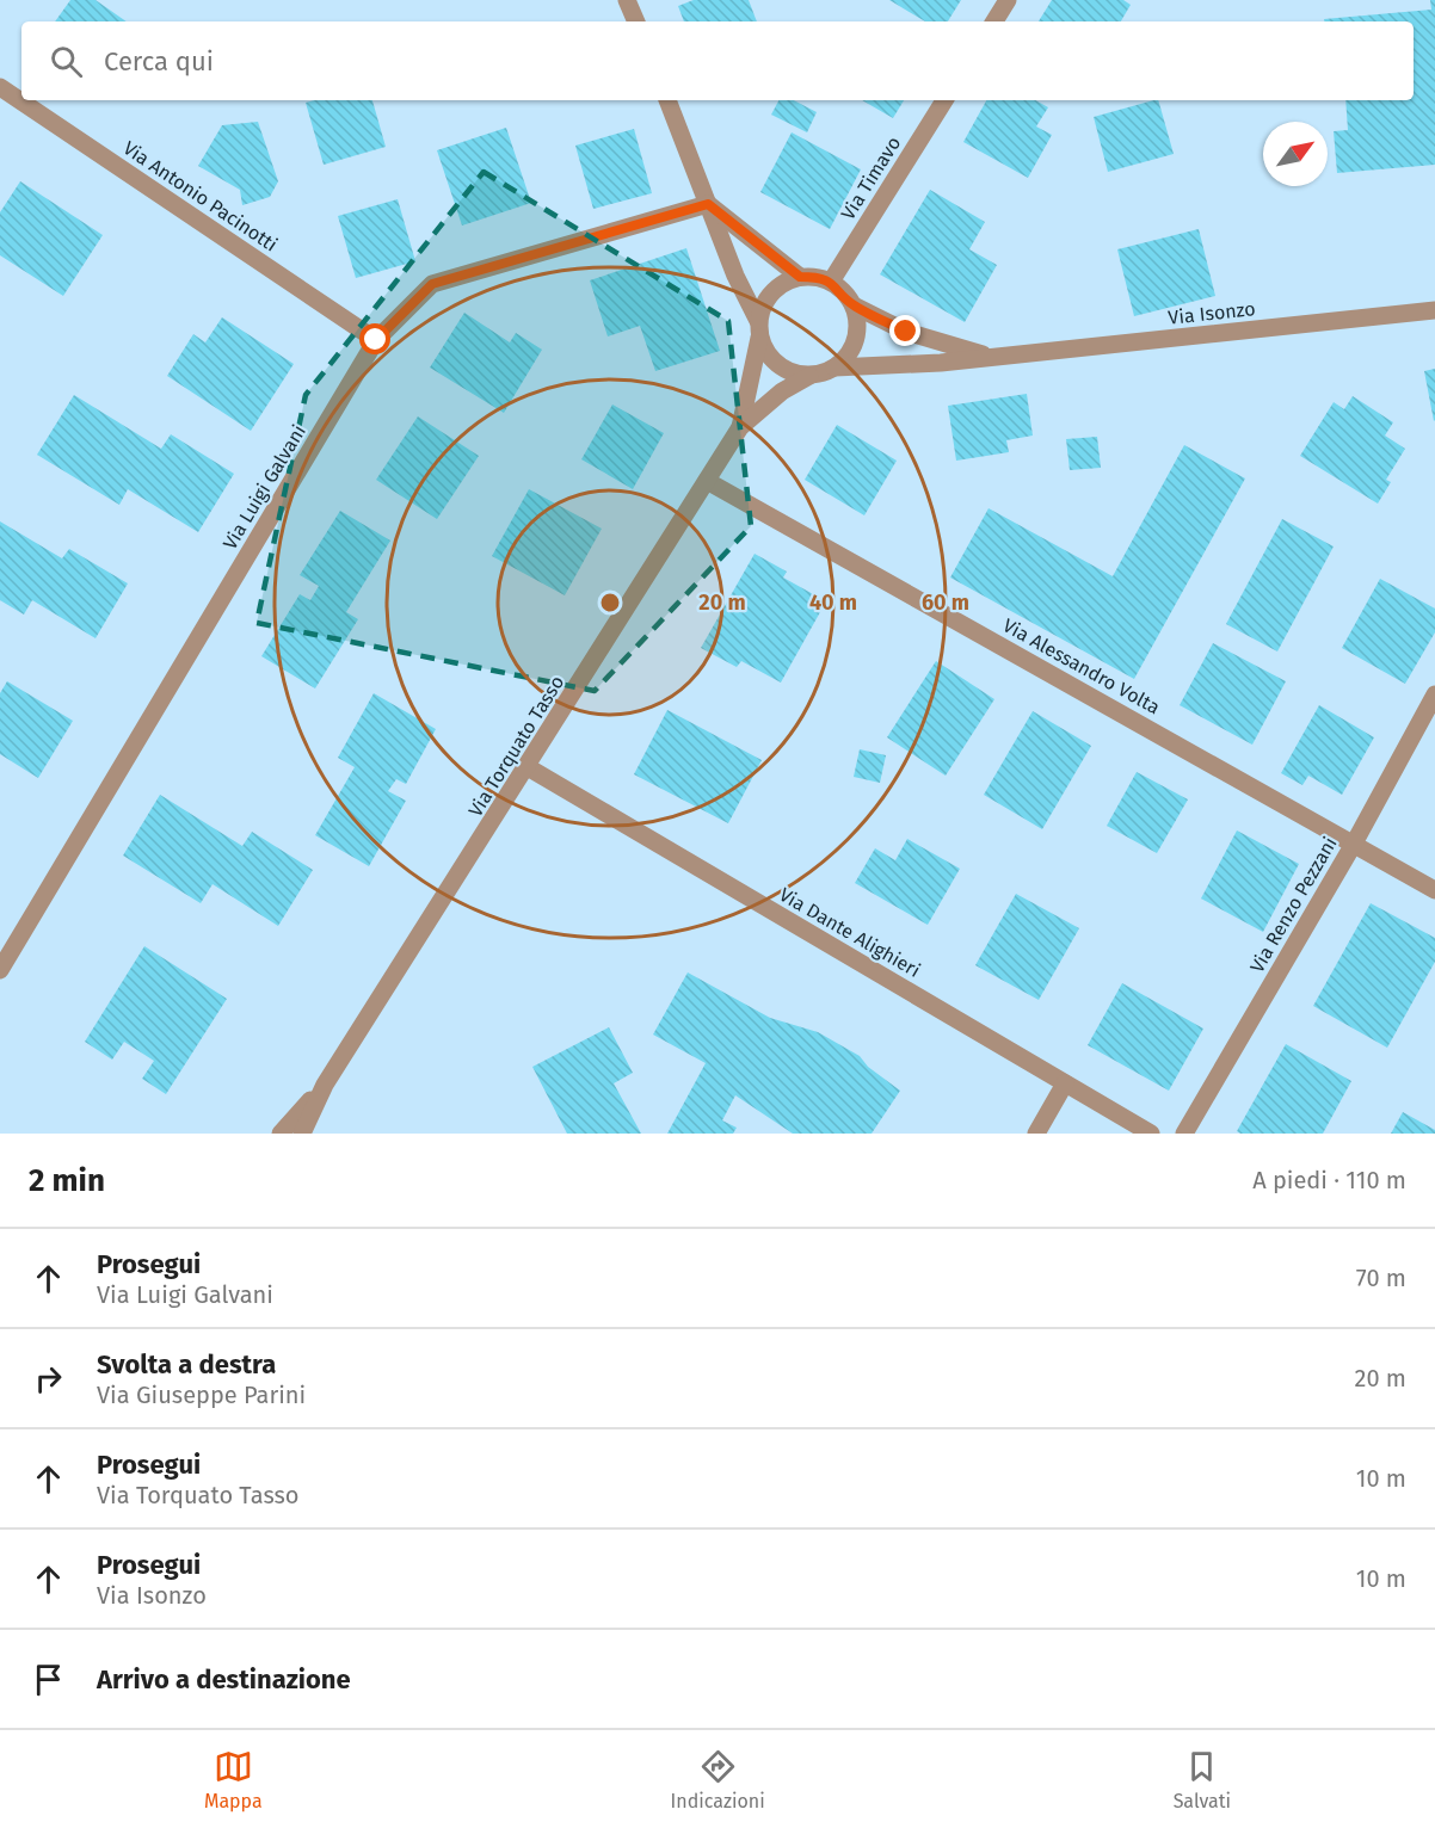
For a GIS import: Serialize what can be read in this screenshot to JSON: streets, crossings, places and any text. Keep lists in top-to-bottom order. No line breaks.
{"streets":{"street":["Via Timavo","Via Antonio Pacinotti","Via Isonzo","Via Luigi Galvani","Via Alessandro Volta","Via Torquato Tasso","Via Renzo Pezzani","Via Dante Alighieri"]},"crossings":[["Via Timavo","Via Isonzo"],["Via Timavo","Via Torquato Tasso"],["Via Antonio Pacinotti","Via Luigi Galvani"],["Via Isonzo","Via Torquato Tasso"],["Via Alessandro Volta","Via Torquato Tasso"],["Via Alessandro Volta","Via Renzo Pezzani"],["Via Torquato Tasso","Via Dante Alighieri"]],"north":"top right","page":{"search":"Cerca qui","heading":["2 min","A piedi · 110 m"],"list":[["Prosegui","Via Luigi Galvani","70 m"],["Svolta a destra","Via Giuseppe Parini","20 m"],["Prosegui","Via Torquato Tasso","10 m"],["Prosegui","Via Isonzo","10 m"],"Arrivo a destinazione"],"nav":["Mappa","Indicazioni","Salvati"]},"rings":["20 m","40 m","60 m"]}
